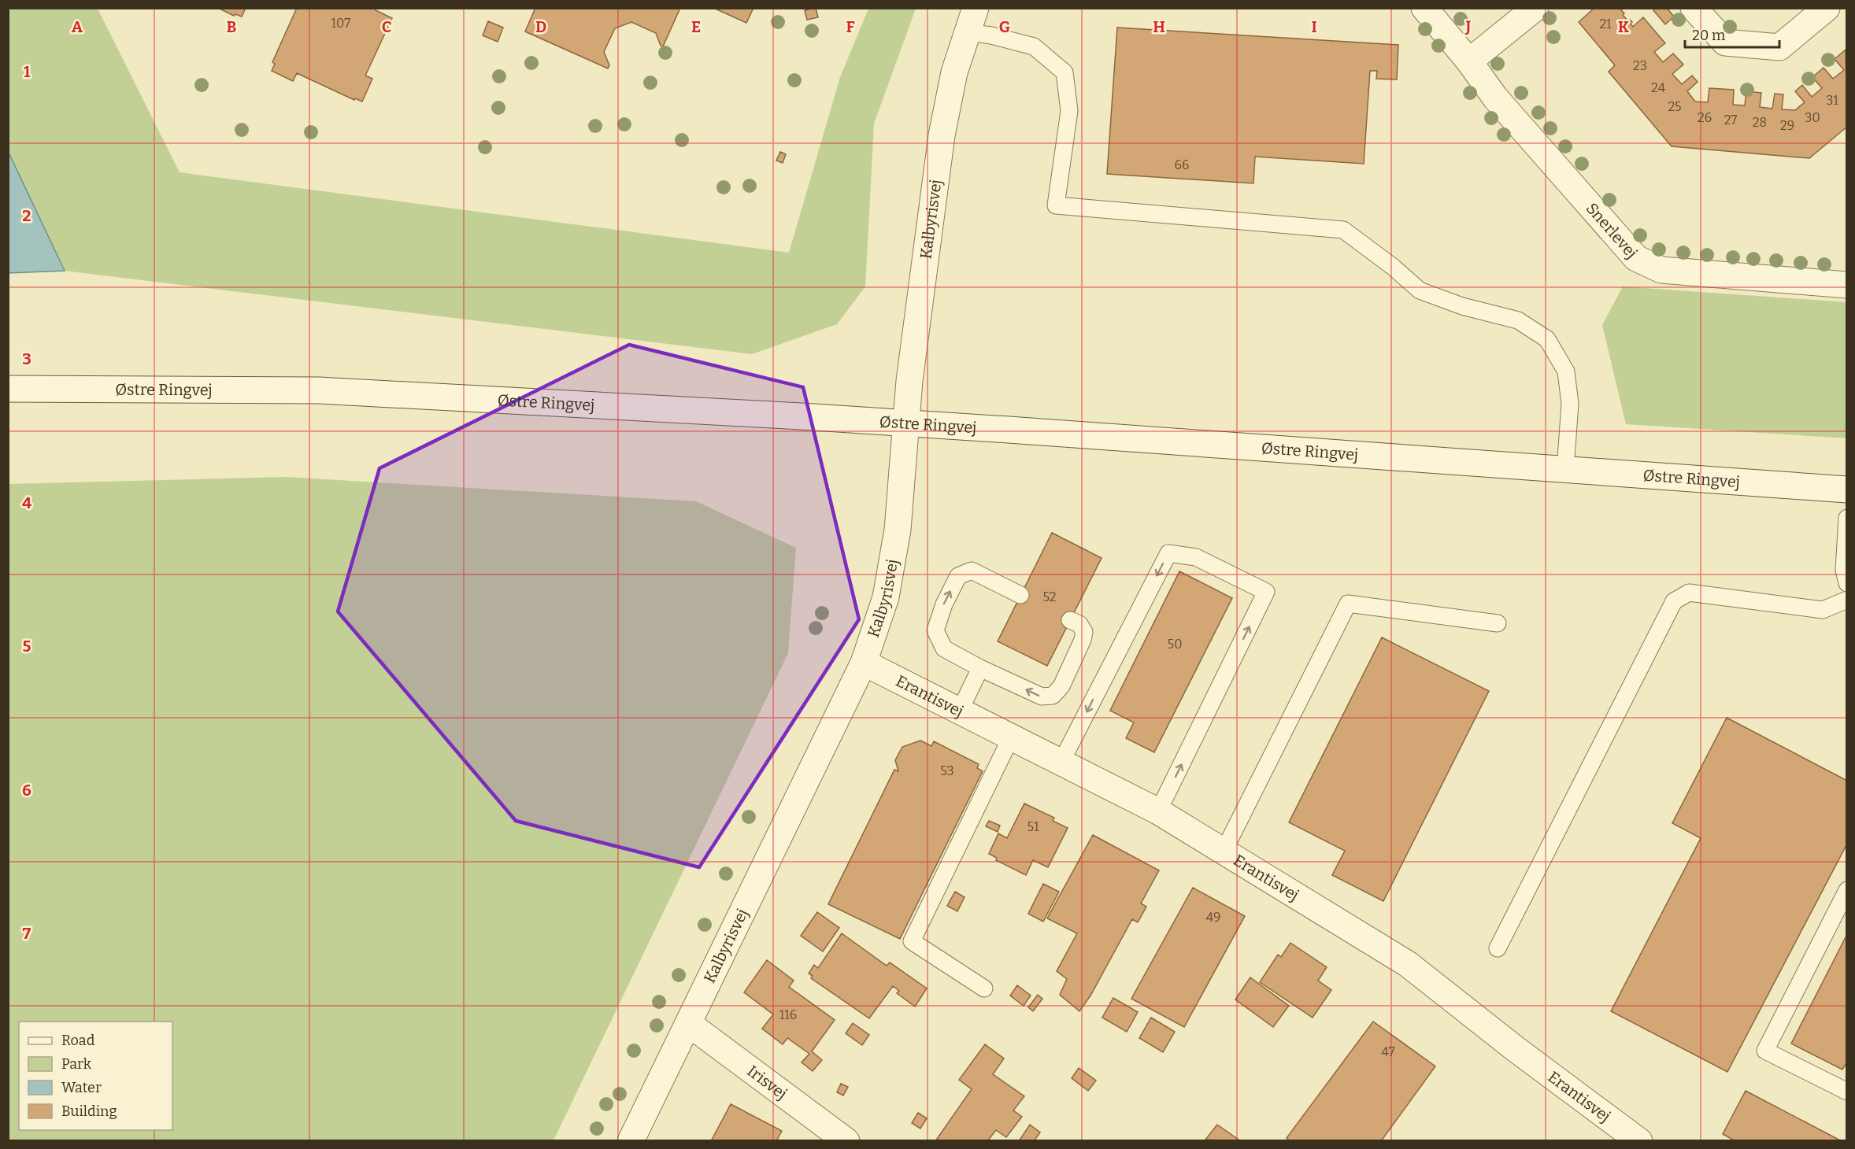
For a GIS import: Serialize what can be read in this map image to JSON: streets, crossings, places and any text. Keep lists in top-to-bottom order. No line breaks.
{"streets":{"street":["Kalbyrisvej","Snerlevej","Østre Ringvej","Erantisvej","Irisvej"]},"crossings":[["Kalbyrisvej","Østre Ringvej"],["Kalbyrisvej","Erantisvej"],["Kalbyrisvej","Irisvej"]],"house_numbers":["107","21","23","24","31","25","26","30","27","28","29","66","52","50","53","51","49","116","47"],"legend":["Road","Park","Water","Building"],"scale_bar":"20 m","grid":{"columns":["A","B","C","D","E","F","G","H","I","J","K"],"rows":["1","2","3","4","5","6","7"]}}
